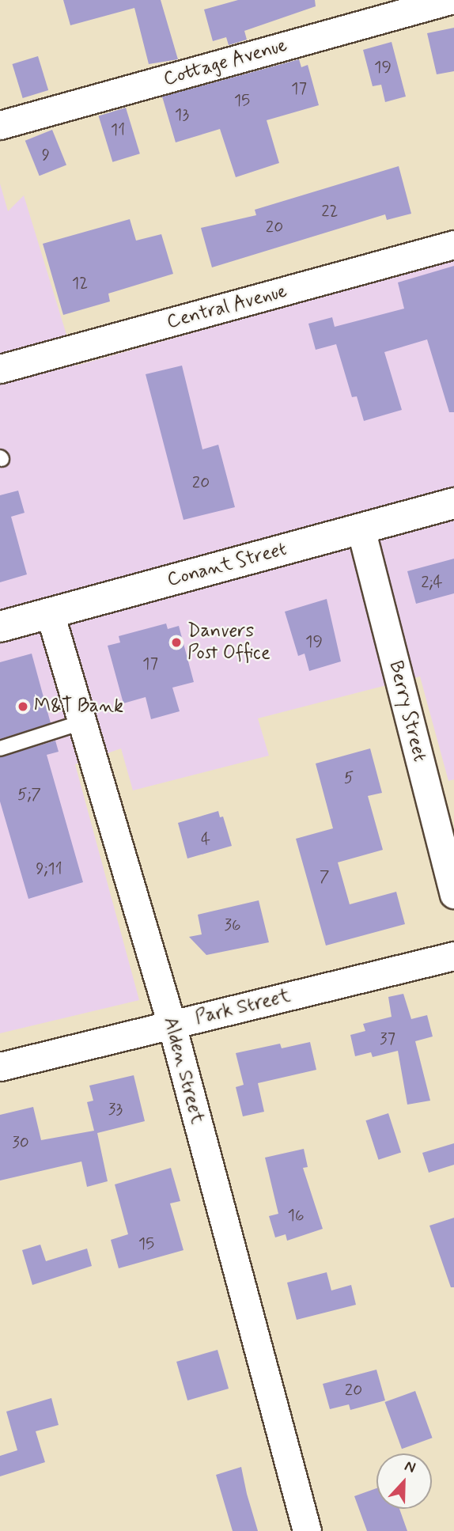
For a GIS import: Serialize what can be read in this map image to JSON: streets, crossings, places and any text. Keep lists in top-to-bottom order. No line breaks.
{"streets":{"main road":["Conant Street"],"street":["Cottage Avenue","Central Avenue","Berry Street","Park Street","Alden Street"]},"crossings":[["Conant Street","Berry Street"],["Conant Street","Alden Street"],["Park Street","Alden Street"]],"places":["Danvers Post Office","M&T Bank"],"house_numbers":["19","17","15","13","11","9","22","20","12","20","2;4","19","17","5","5;7","4","9;11","7","36","37","33","30","16","15","20"],"north":"top"}
